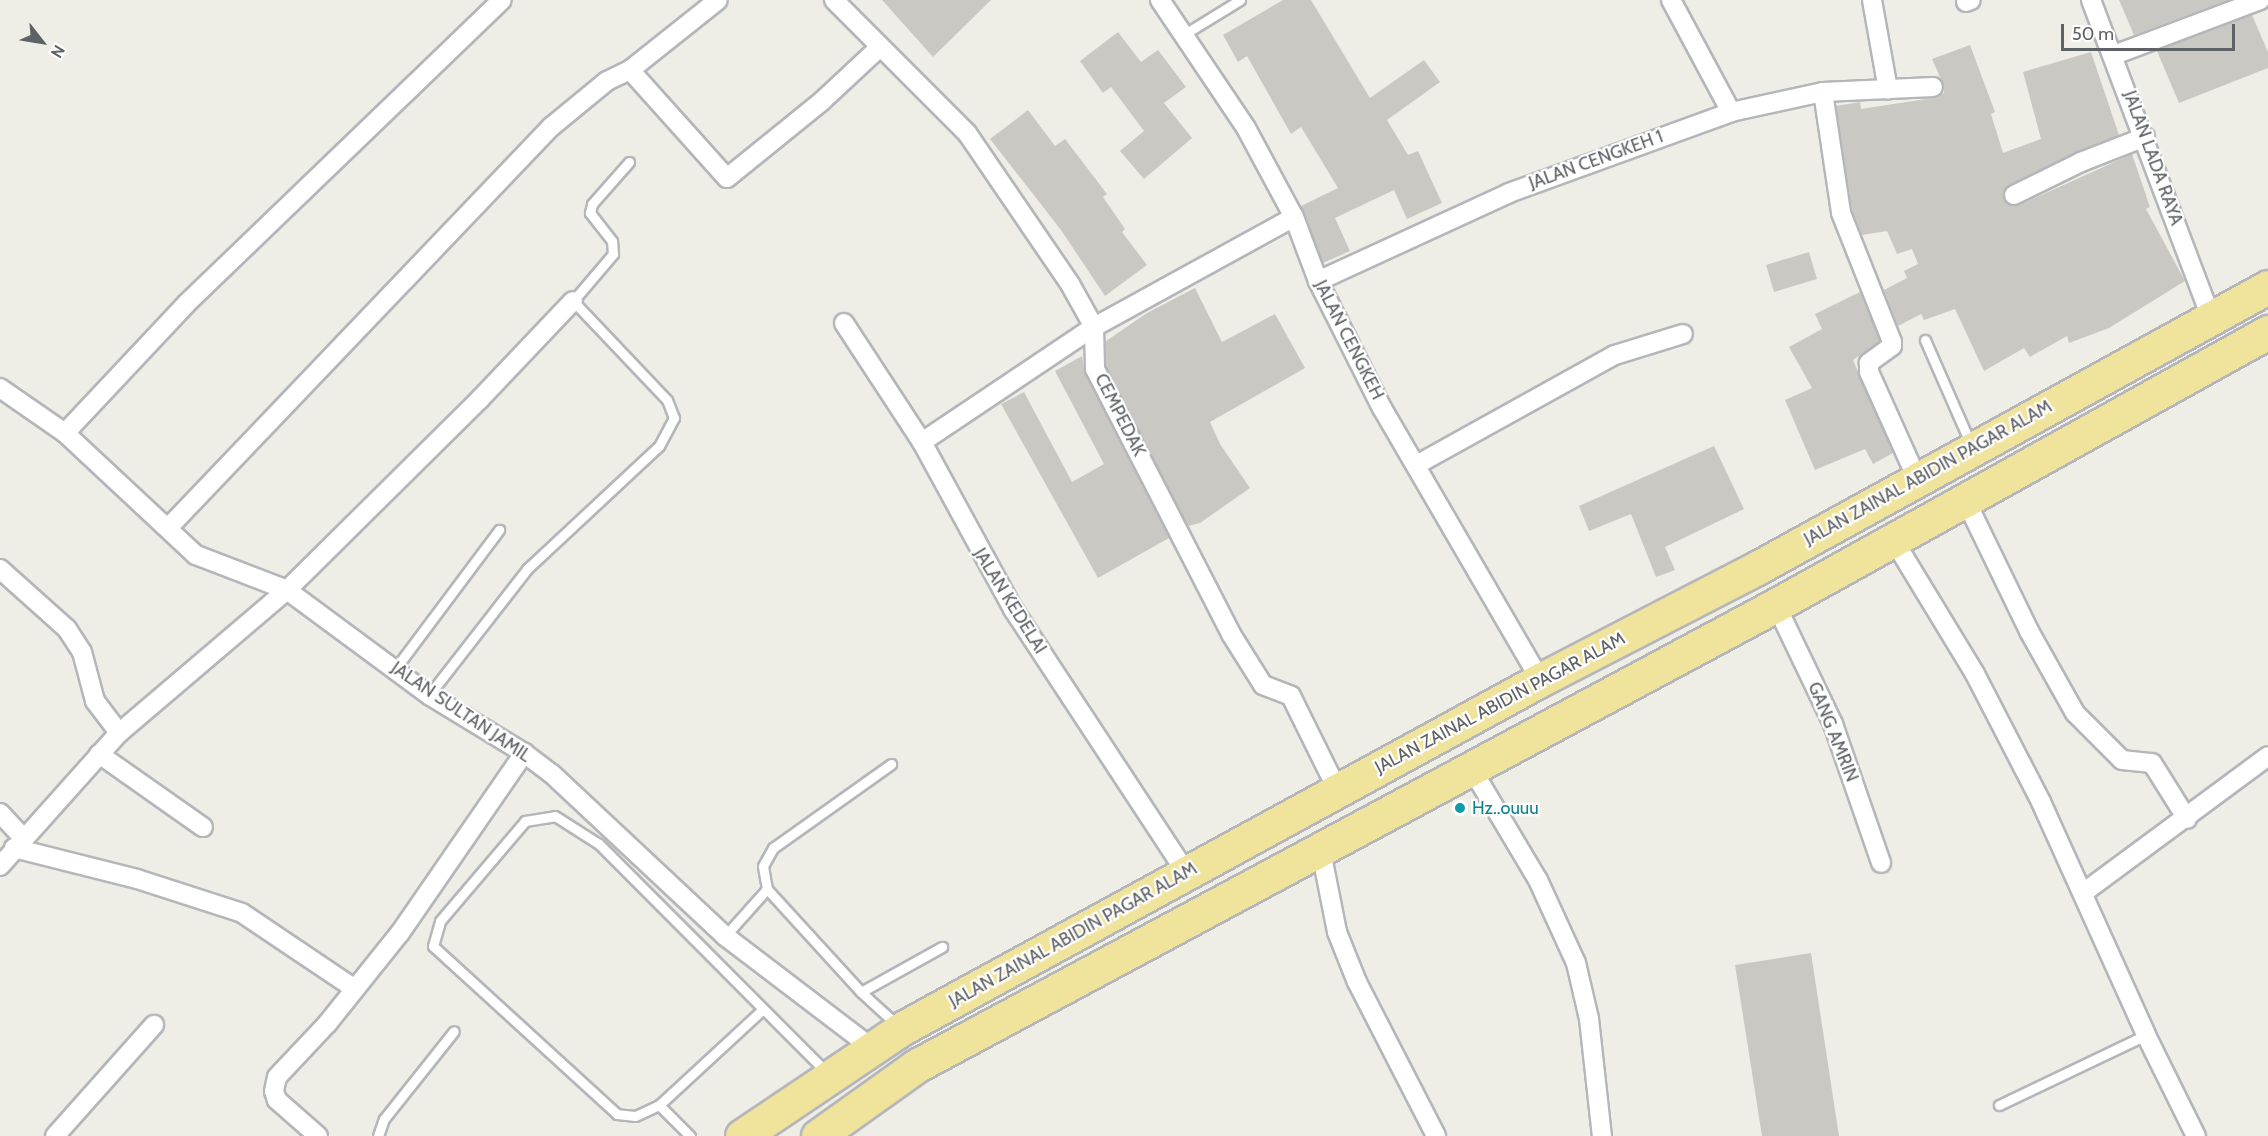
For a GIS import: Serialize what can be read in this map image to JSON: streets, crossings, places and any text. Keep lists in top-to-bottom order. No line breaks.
{"streets":{"highway":["JALAN ZAINAL ABIDIN PAGAR ALAM"],"street":["JALAN LADA RAYA","JALAN CENGKEH 1","JALAN CENGKEH","CEMPEDAK","JALAN KEDELAI","JALAN SULTAN JAMIL","GANG AMRIN"]},"crossings":[["JALAN LADA RAYA","JALAN ZAINAL ABIDIN PAGAR ALAM"],["JALAN CENGKEH 1","JALAN CENGKEH"],["JALAN CENGKEH","JALAN ZAINAL ABIDIN PAGAR ALAM"],["CEMPEDAK","JALAN ZAINAL ABIDIN PAGAR ALAM"],["JALAN ZAINAL ABIDIN PAGAR ALAM","JALAN KEDELAI"],["JALAN ZAINAL ABIDIN PAGAR ALAM","JALAN SULTAN JAMIL"]],"places":["Hz..ouuu"],"scale_bar":"50 m","north":"bottom right"}
